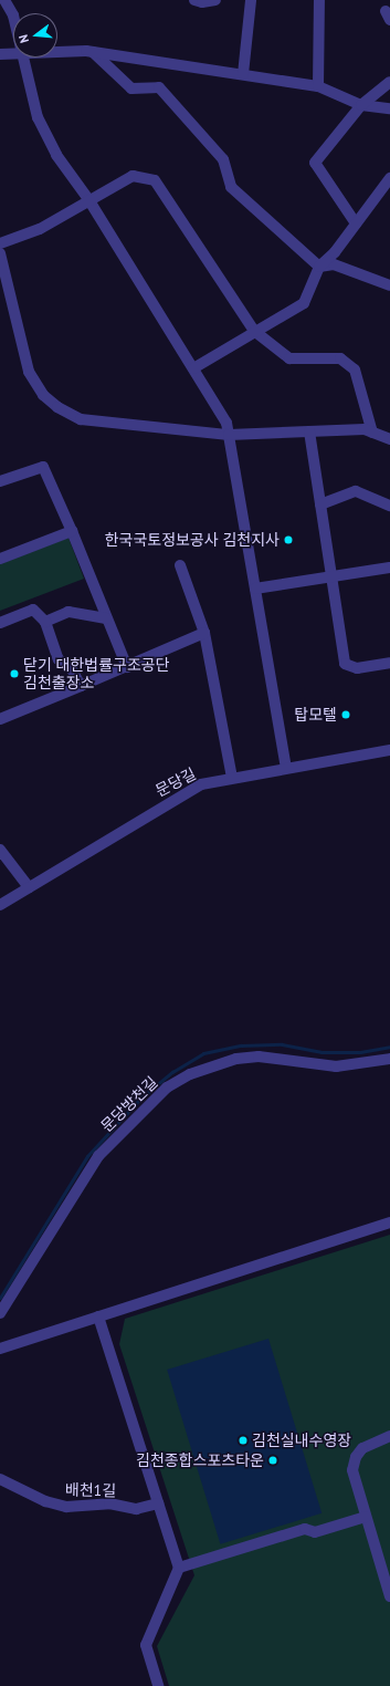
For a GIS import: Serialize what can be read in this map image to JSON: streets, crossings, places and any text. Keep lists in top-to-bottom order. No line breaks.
{"streets":{"street":["문당길","문당방천길","배천1길"]},"places":["한국국토정보공사 김천지사","닫기 대한법률구조공단 김천출장소","탑모텔","김천실내수영장","김천종합스포츠타운"],"north":"left"}
